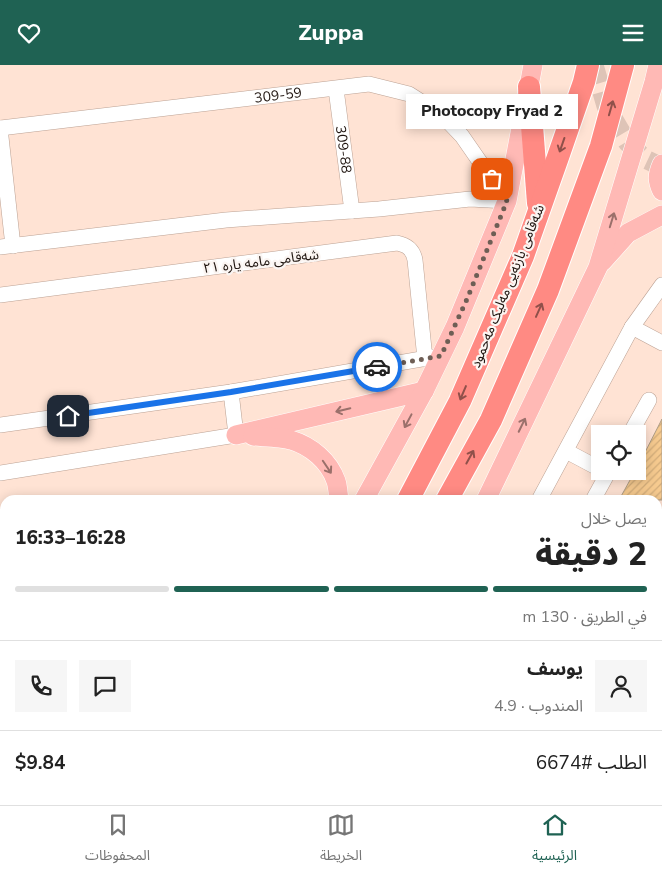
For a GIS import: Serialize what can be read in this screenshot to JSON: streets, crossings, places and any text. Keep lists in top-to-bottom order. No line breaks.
{"streets":{"highway":["شەقامی بازنەیی مەلیک مەحمود"],"street":["309-59","309-88","شەقامی مامە یارە ٢١"]},"crossings":[["309-59","309-88"]],"places":["Photocopy Fryad 2"],"page":{"header":"Zuppa","bubble":"Photocopy Fryad 2","heading":["2 دقيقة","يصل خلال","16:28–16:33"],"panel":["يوسف","المندوب · 4.9","الطلب #6674","$9.84"],"bar":"في الطريق · 130 m","tabs":["الرئيسية","الخريطة","المحفوظات"]}}
